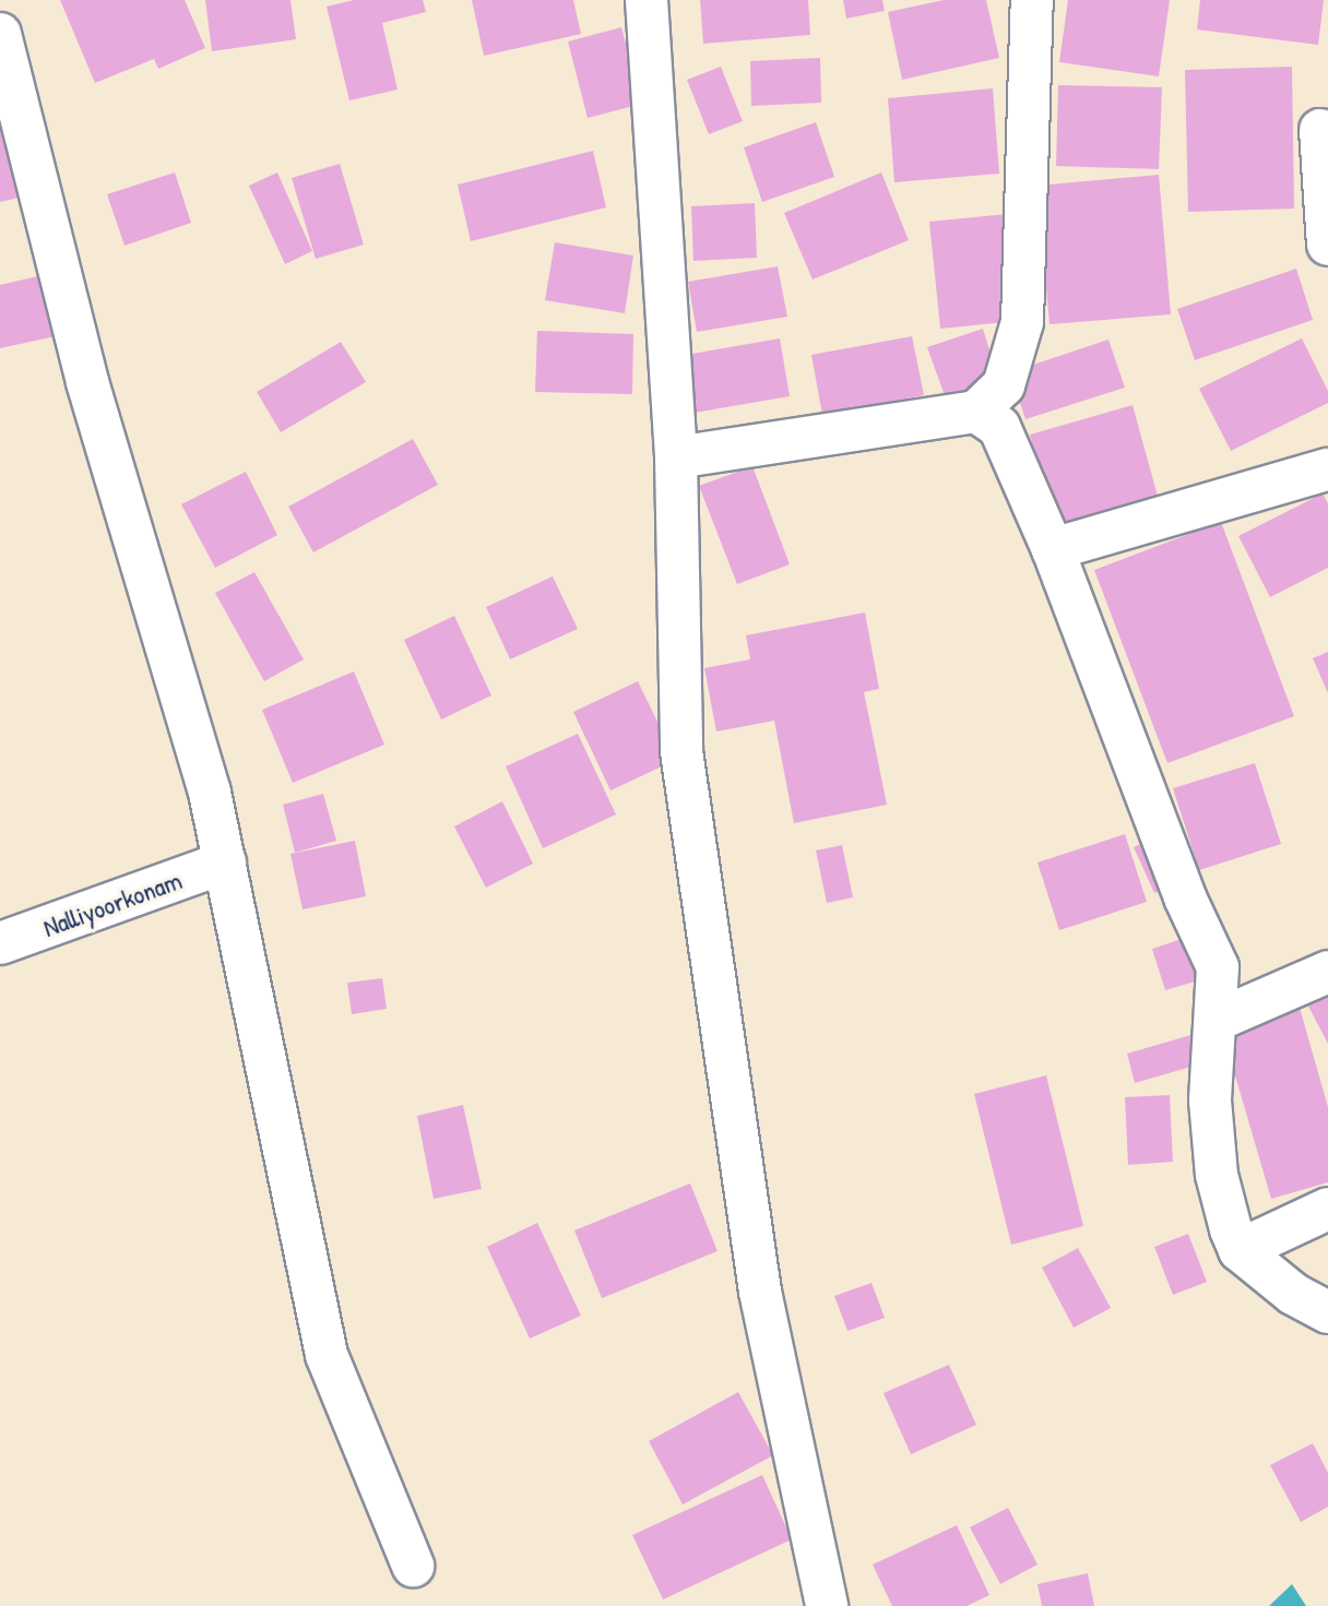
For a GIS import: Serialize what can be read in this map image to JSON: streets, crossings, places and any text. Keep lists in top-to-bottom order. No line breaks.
{"streets":{"street":["Nalliyoorkonam"]}}
